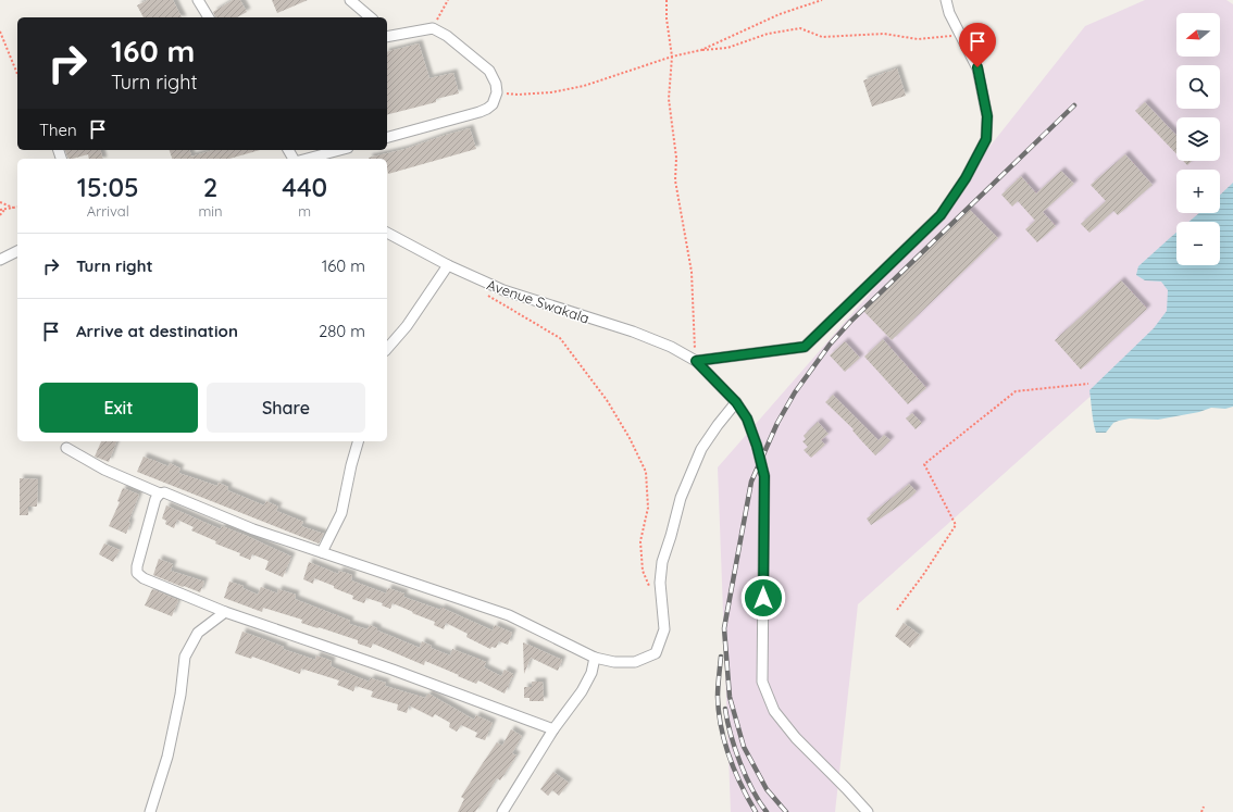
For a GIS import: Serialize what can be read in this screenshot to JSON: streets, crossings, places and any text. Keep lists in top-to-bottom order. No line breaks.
{"streets":{"street":["Avenue Swakala"]},"north":"left","page":{"map_buttons":["+","−"],"turn":["160 m","Turn right"],"then":"Then","eta":["15:05","Arrival","2","min","440","m"],"list":[{"name":"Turn right","value":"160 m"},{"name":"Arrive at destination","value":"280 m"}],"buttons":["Exit","Share"]}}
